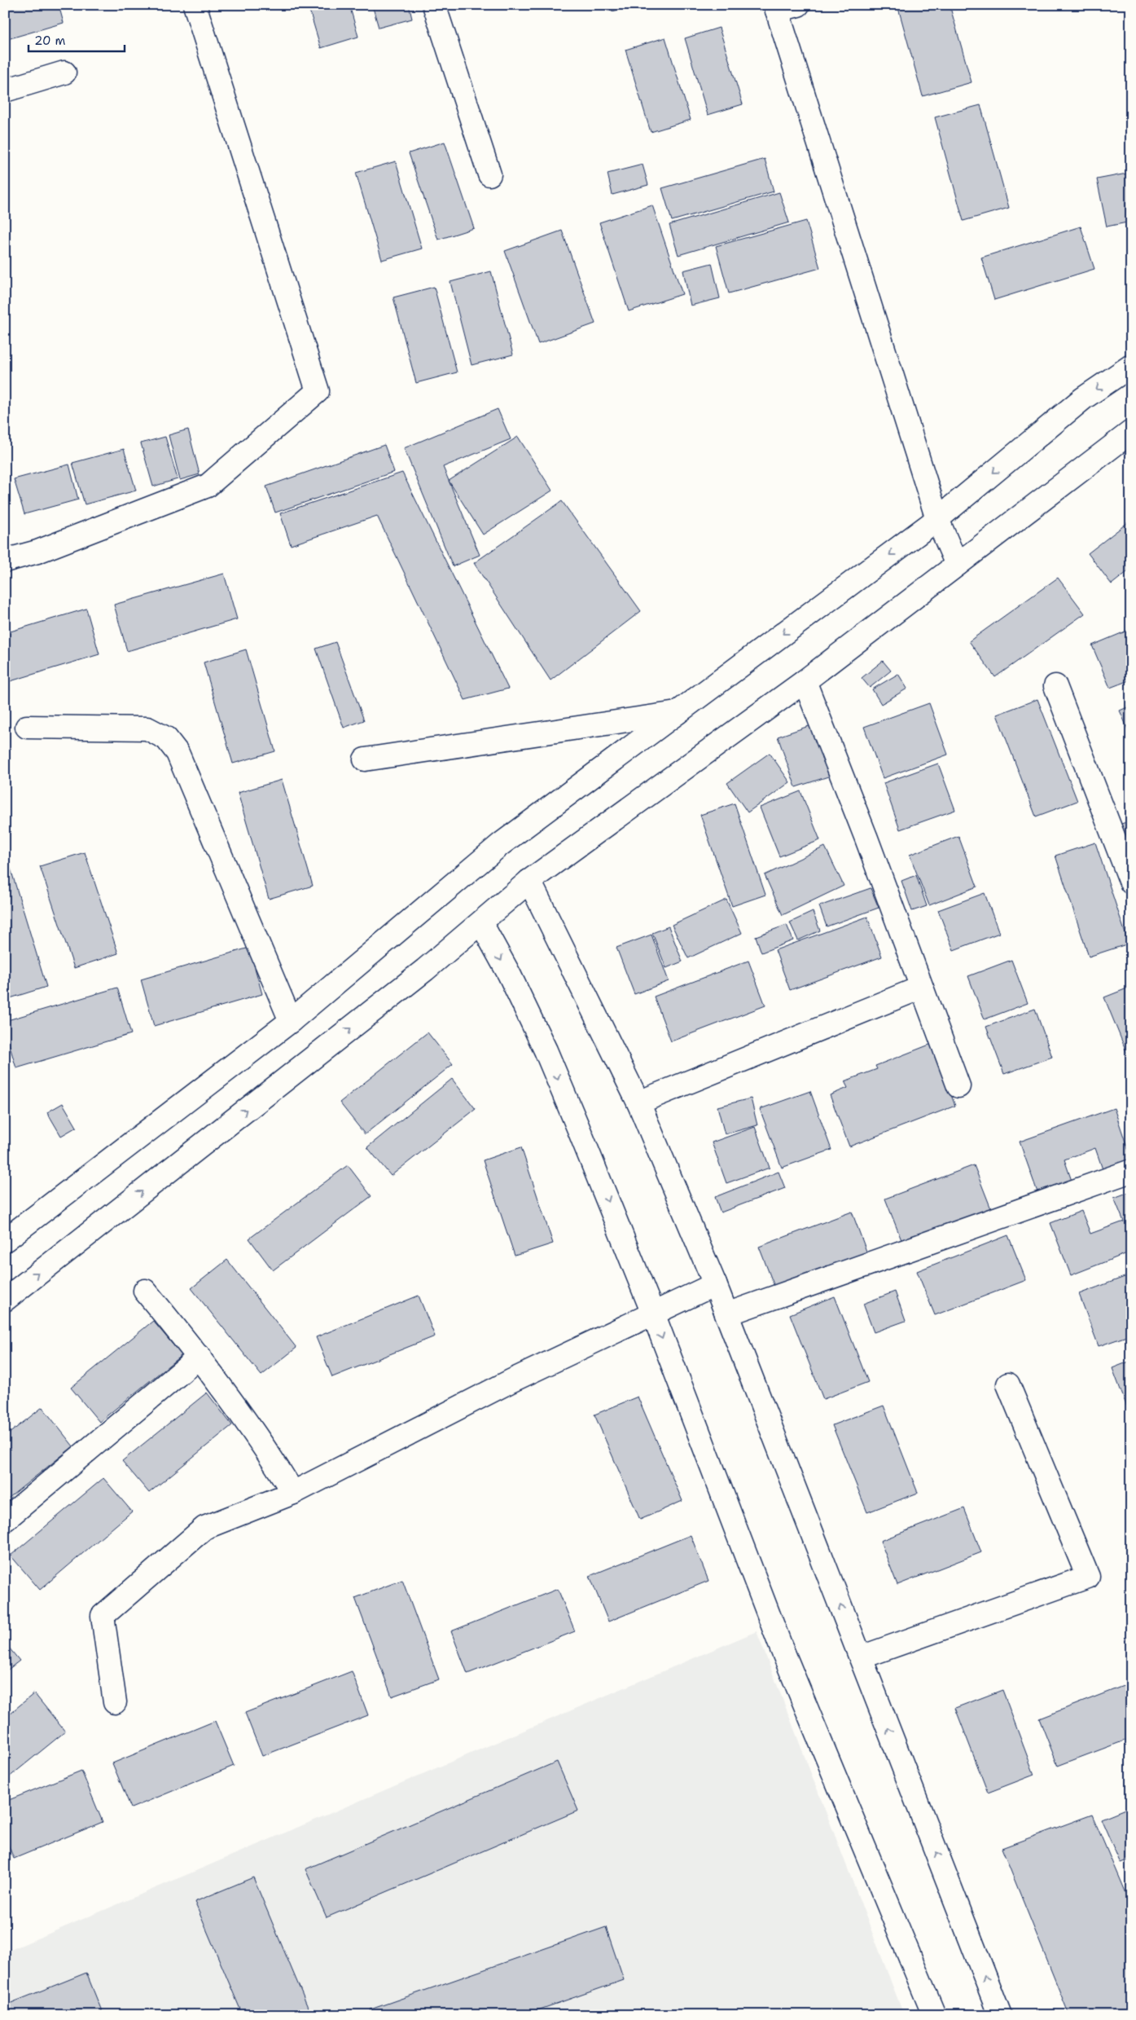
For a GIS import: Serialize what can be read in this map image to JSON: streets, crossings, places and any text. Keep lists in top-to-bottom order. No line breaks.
{"scale_bar":"20 m"}
